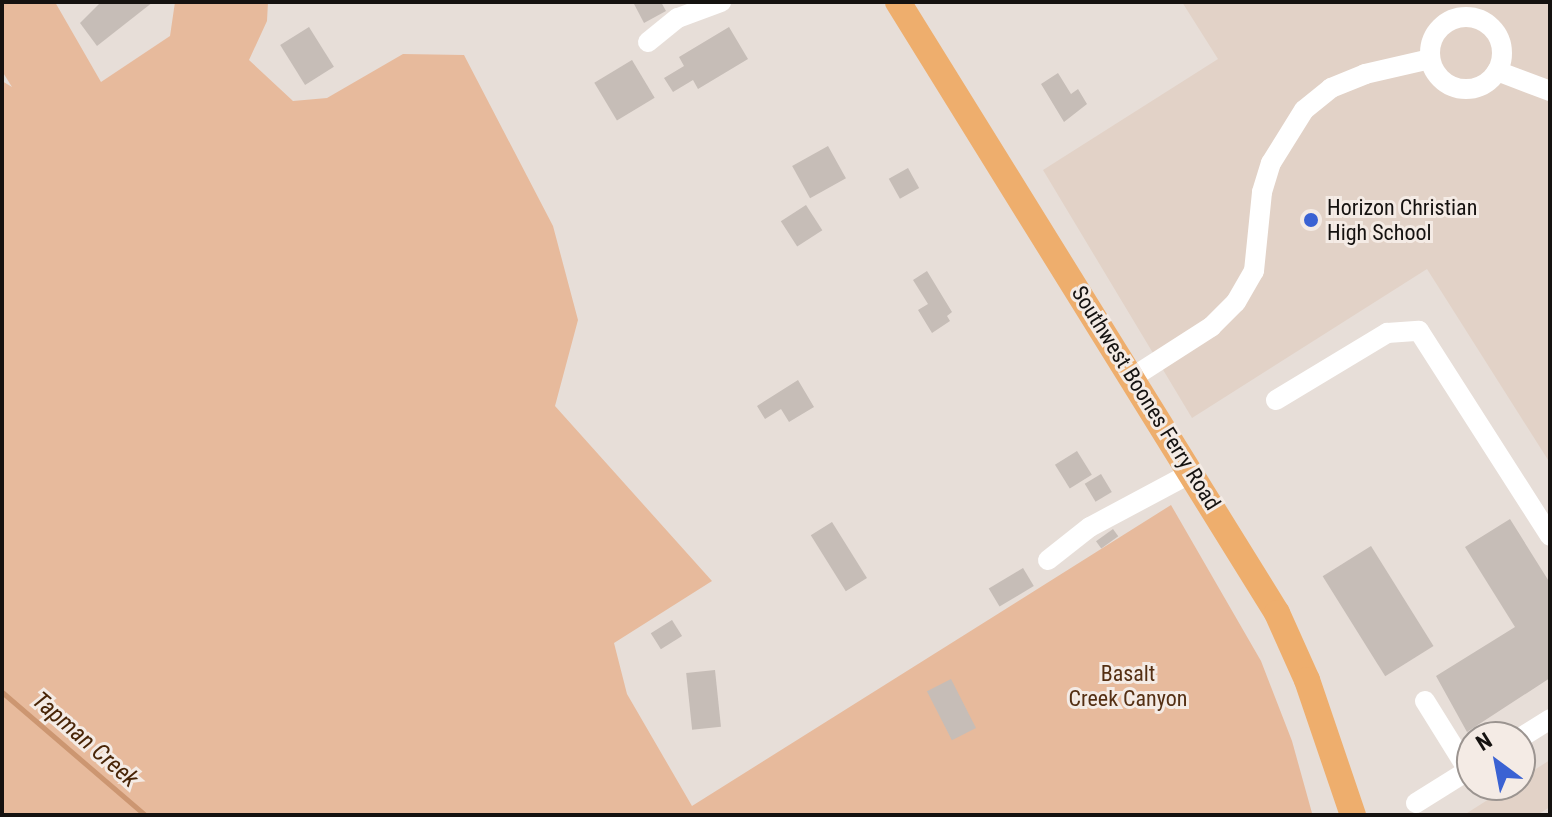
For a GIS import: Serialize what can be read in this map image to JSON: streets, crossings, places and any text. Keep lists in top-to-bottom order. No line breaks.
{"streets":{"main road":["Southwest Boones Ferry Road"]},"water":["Tapman Creek"],"parks":["Basalt Creek Canyon"],"places":["Horizon Christian High School"],"north":"top left"}
